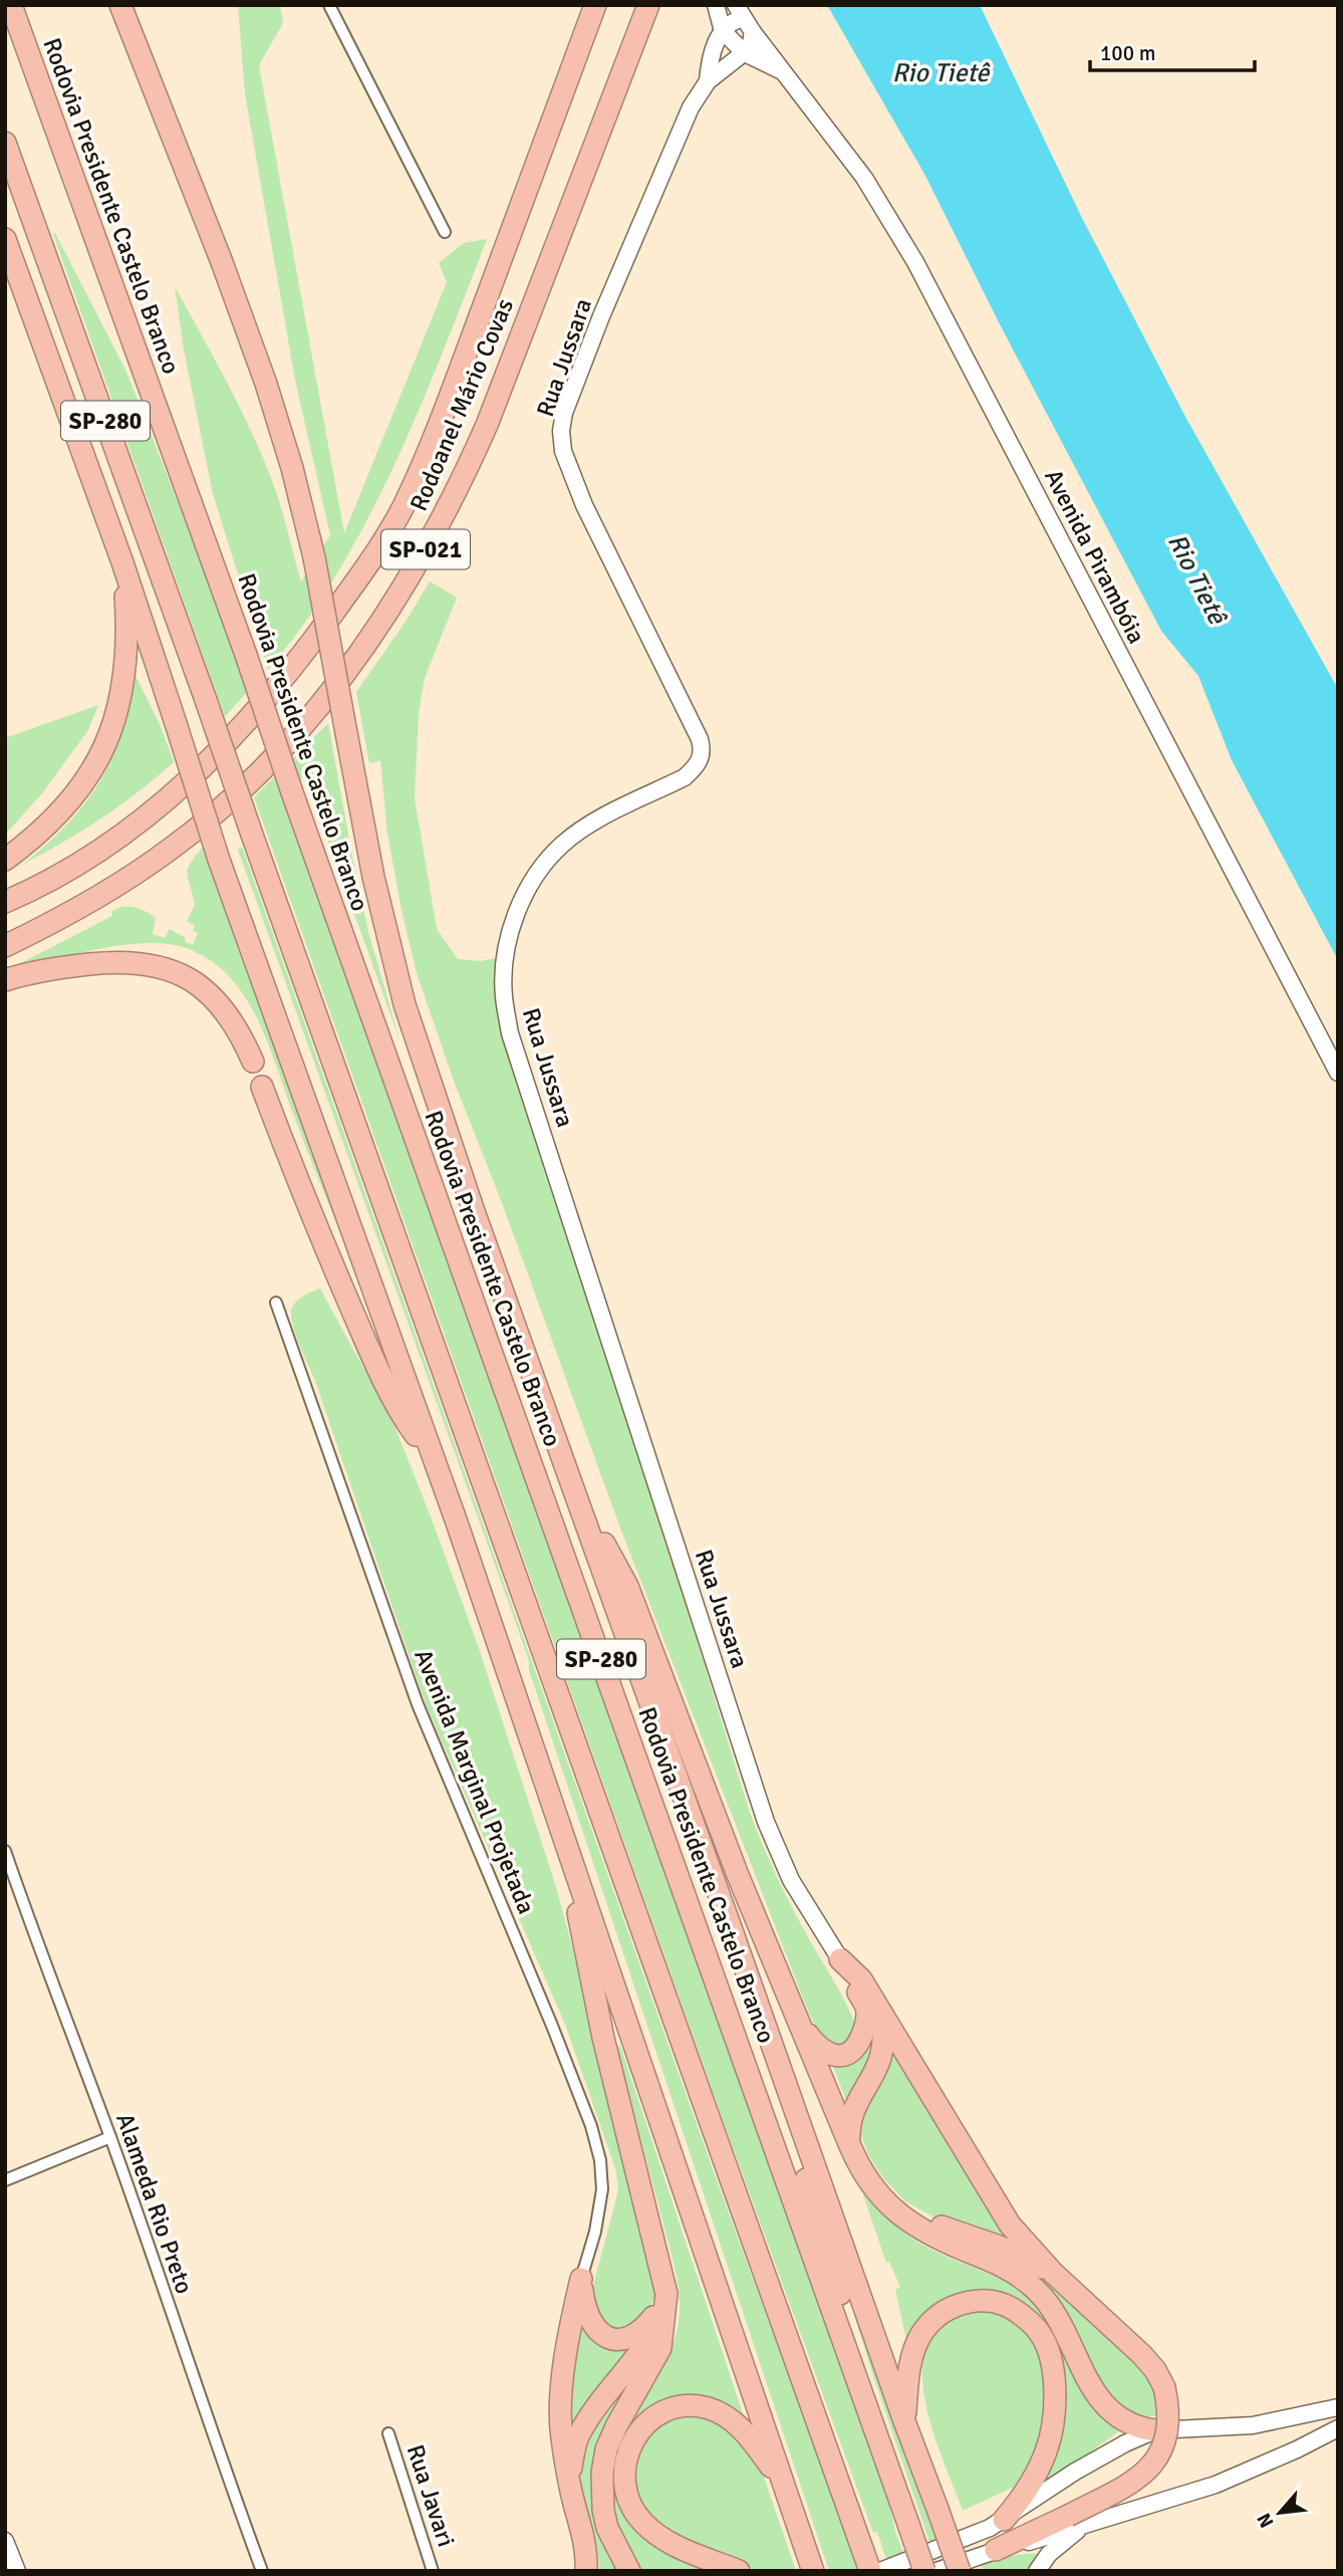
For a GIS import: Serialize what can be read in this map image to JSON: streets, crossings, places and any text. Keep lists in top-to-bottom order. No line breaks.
{"streets":{"highway":["Rodovia Presidente Castelo Branco","Rodoanel Mário Covas","SP-280","SP-021"],"main road":["Rua Jussara","Avenida Pirambóia"],"street":["Avenida Marginal Projetada","Alameda Rio Preto","Rua Javari"]},"crossings":[["Rua Jussara","Avenida Pirambóia"]],"water":["Rio Tietê"],"scale_bar":"100 m","north":"bottom left"}
